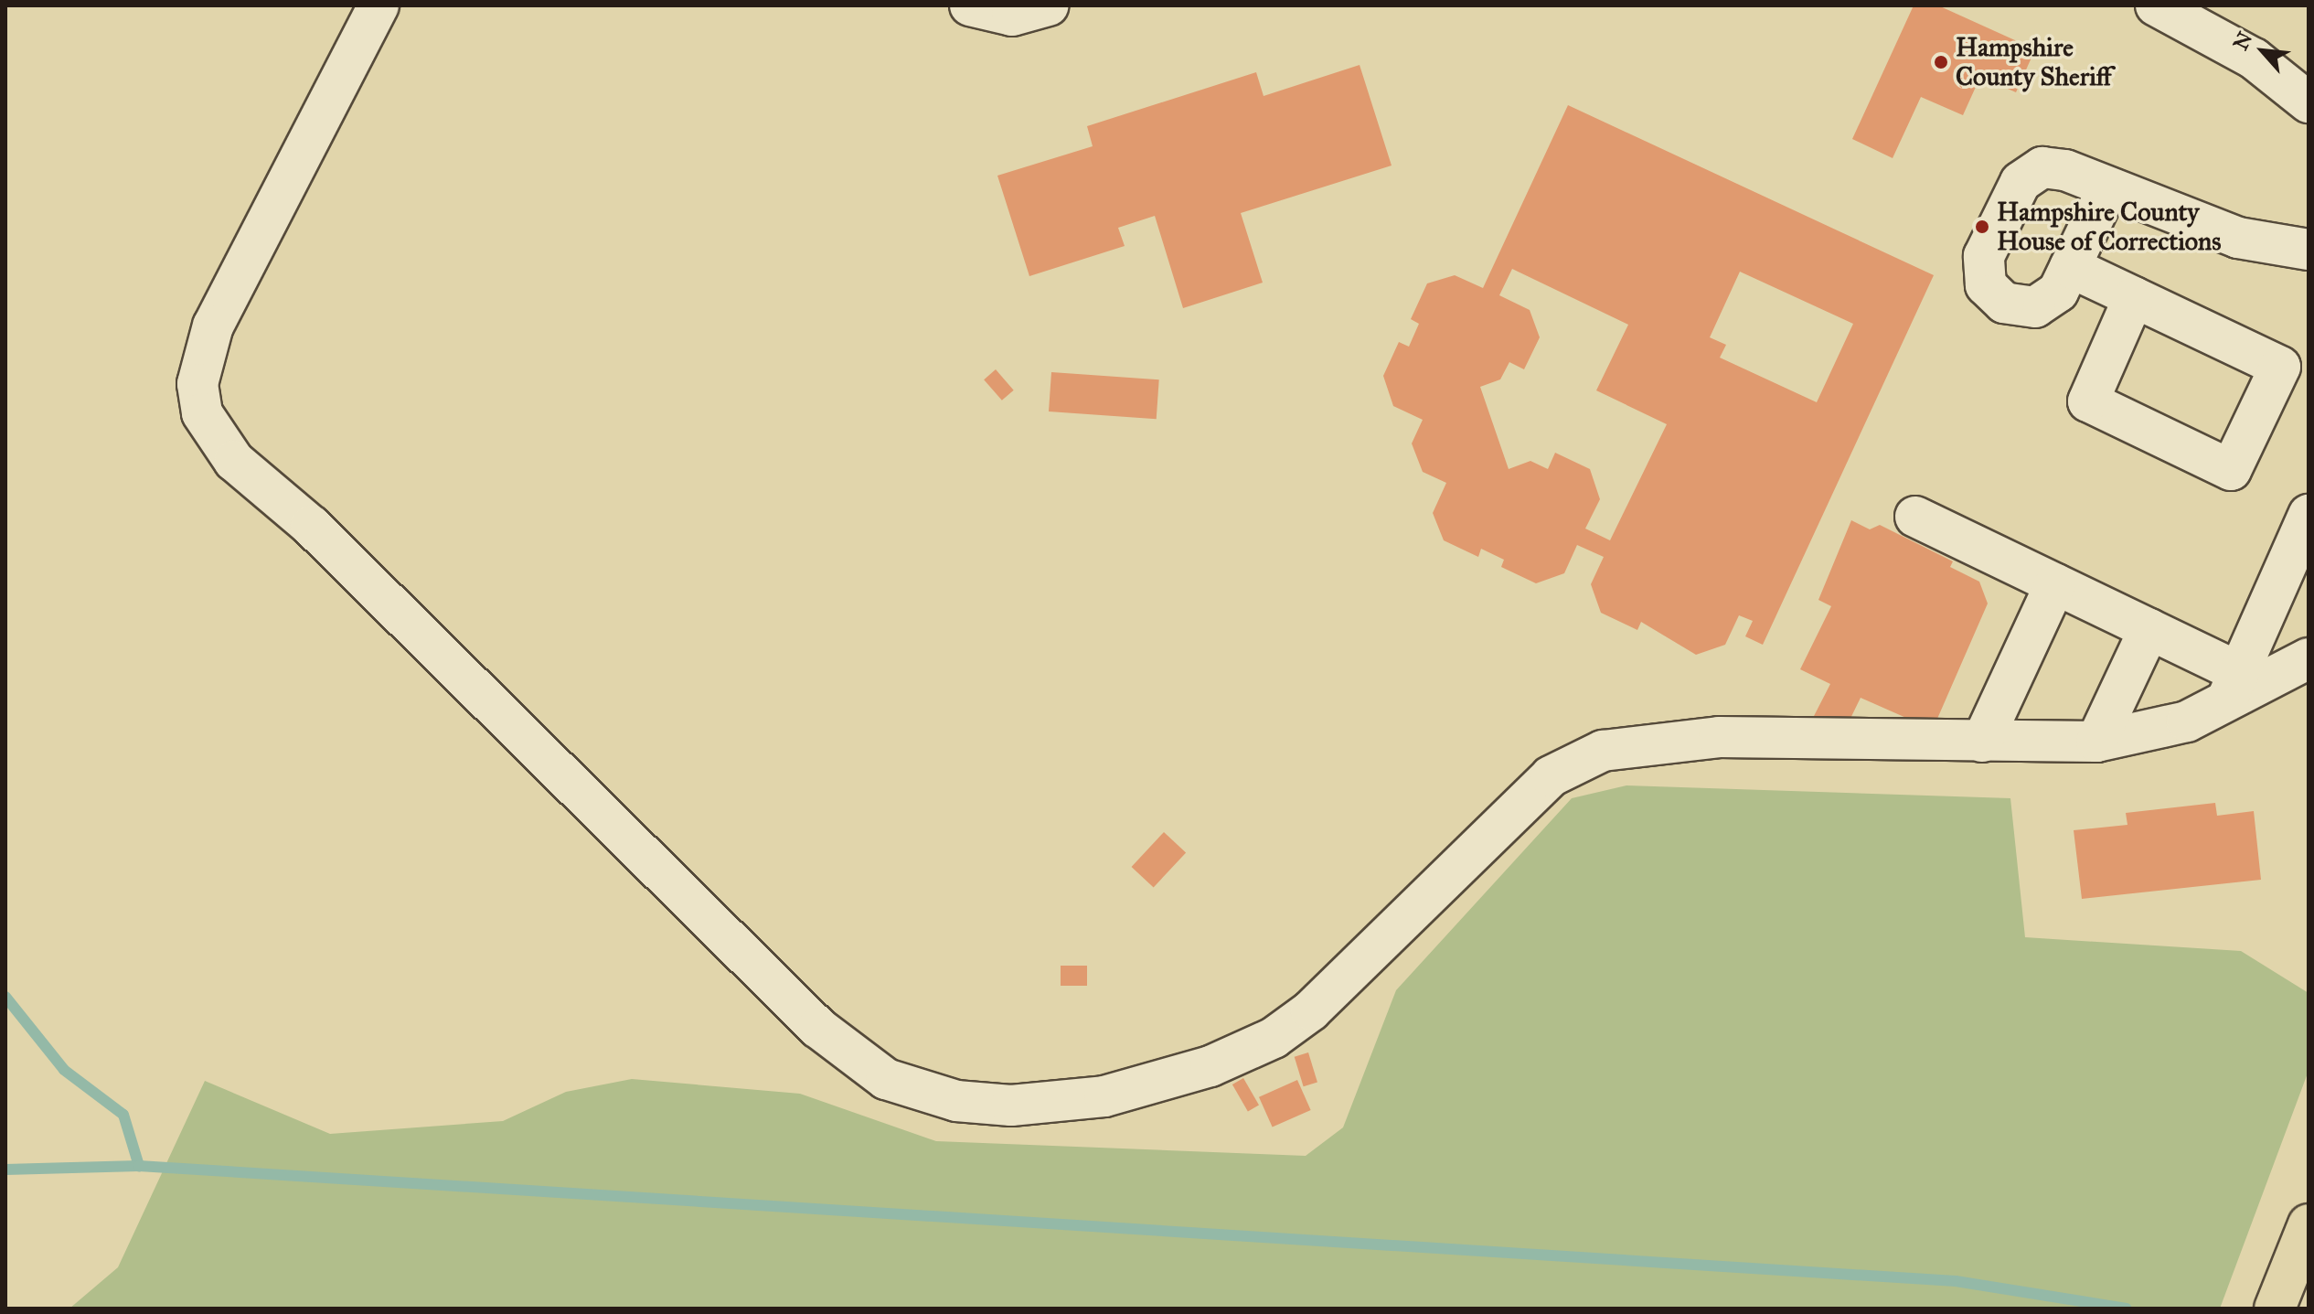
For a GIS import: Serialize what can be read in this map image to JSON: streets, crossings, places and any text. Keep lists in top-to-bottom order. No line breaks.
{"places":["Hampshire County Sheriff","Hampshire County House of Corrections"],"north":"top left"}
